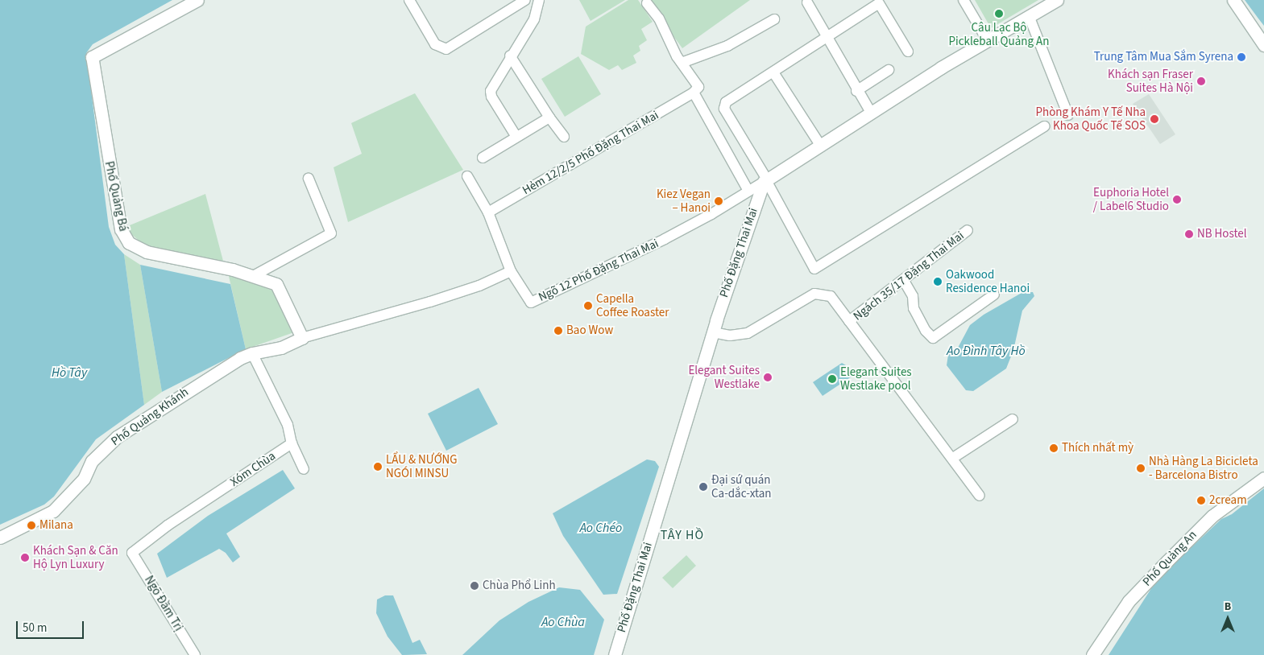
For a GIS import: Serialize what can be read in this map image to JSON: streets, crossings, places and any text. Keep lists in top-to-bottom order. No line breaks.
{"streets":{"street":["Hẻm 12/2/5 Phố Đặng Thai Mai","Phố Quảng Bá","Phố Đặng Thai Mai","Ngõ 12 Phố Đặng Thai Mai","Ngách 35/17 Đặng Thai Mai","Phố Quảng Khánh","Xóm Chùa","Phố Quảng An","Ngõ Đầm Trị"]},"crossings":[["Phố Quảng Bá","Phố Quảng Khánh"],["Phố Đặng Thai Mai","Ngõ 12 Phố Đặng Thai Mai"],["Xóm Chùa","Ngõ Đầm Trị"]],"districts":["TÂY HỒ"],"water":["Ao Đình Tây Hồ","Hồ Tây","Ao Chéo","Ao Chùa"],"places":["Câu Lạc Bộ Pickleball Quảng An","Trung Tâm Mua Sắm Syrena","Khách sạn Fraser Suites Hà Nội","Phòng Khám Y Tế Nha Khoa Quốc Tế SOS","Euphoria Hotel / Label6 Studio","Kiez Vegan – Hanoi","NB Hostel","Oakwood Residence Hanoi","Capella Coffee Roaster","Bao Wow","Elegant Suites Westlake","Elegant Suites Westlake pool","Thích nhất mỳ","LẨU & NƯỚNG NGÓI MINSU","Nhà Hàng La Bicicleta - Barcelona Bistro","Đại sứ quán Ca-dắc-xtan","2cream","Milana","Khách Sạn & Căn Hộ Lyn Luxury","Chùa Phổ Linh"],"scale_bar":"50 m","north":"top"}
